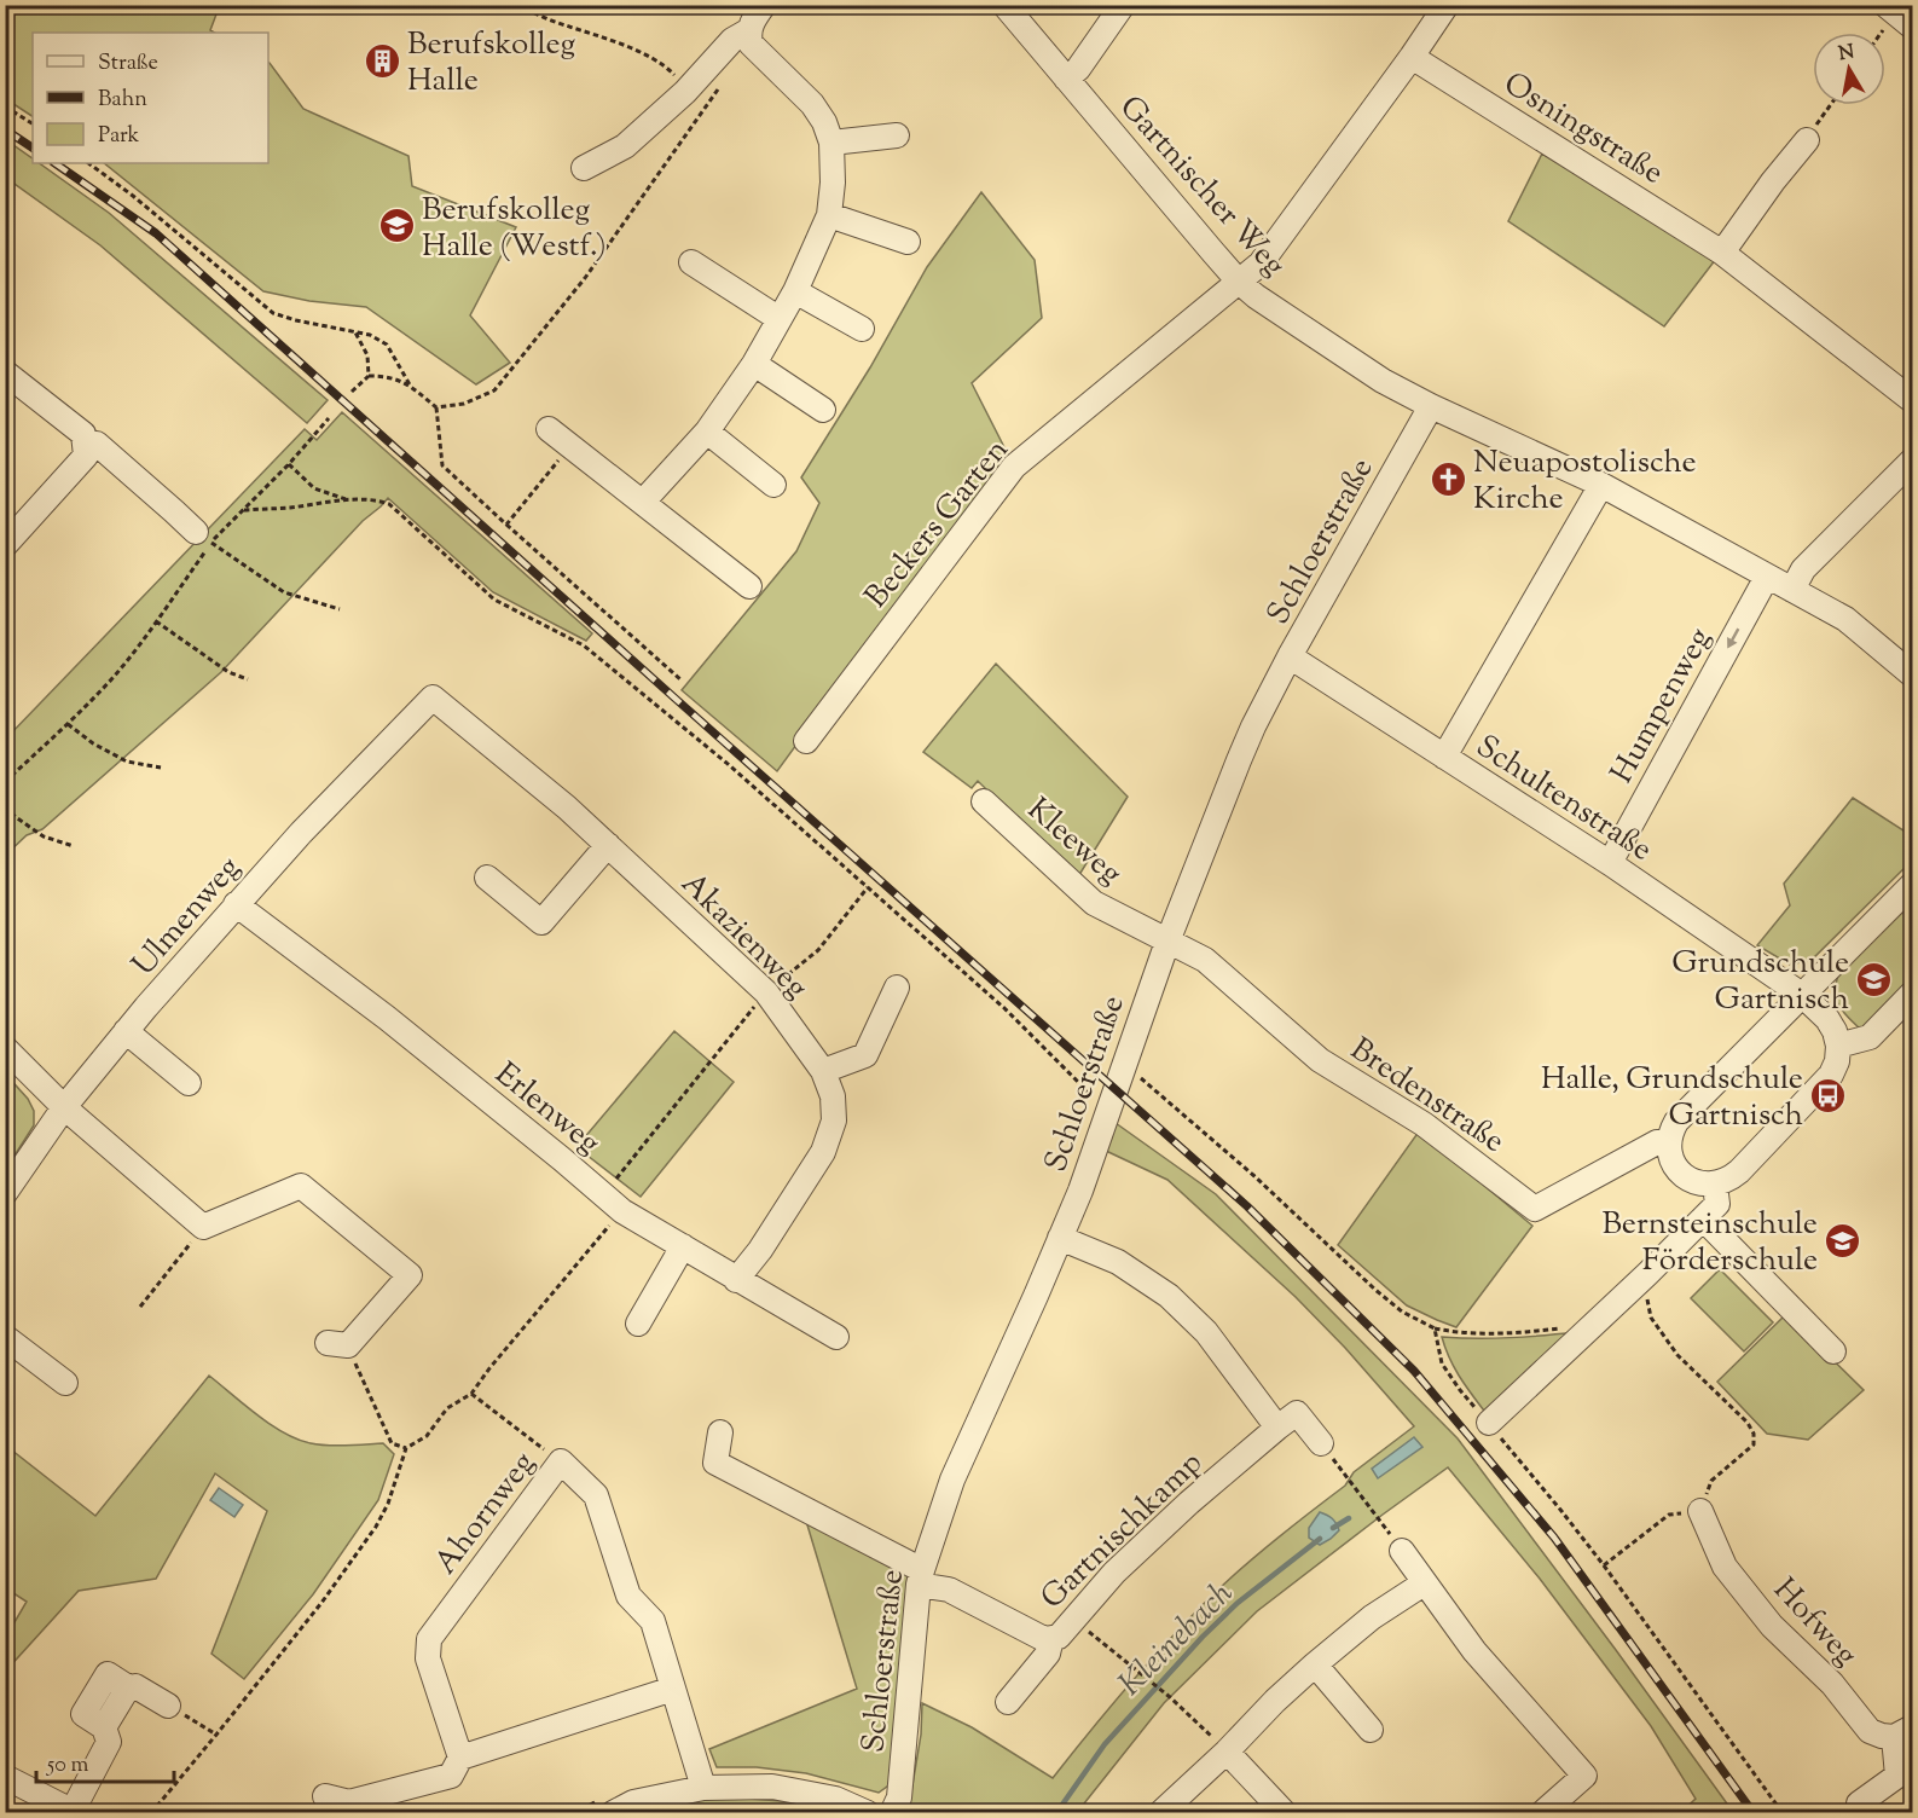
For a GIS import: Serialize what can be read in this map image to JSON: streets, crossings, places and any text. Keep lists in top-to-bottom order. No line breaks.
{"streets":{"street":["Osningstraße","Gartnischer Weg","Beckers Garten","Schloerstraße","Humpenweg","Schultenstraße","Kleeweg","Ulmenweg","Akazienweg","Bredenstraße","Erlenweg","Ahornweg","Gartnischkamp","Hofweg"]},"crossings":[["Osningstraße","Beckers Garten"],["Gartnischer Weg","Beckers Garten"],["Gartnischer Weg","Schloerstraße"],["Gartnischer Weg","Humpenweg"],["Schloerstraße","Schultenstraße"],["Schloerstraße","Kleeweg"],["Schloerstraße","Bredenstraße"],["Schloerstraße","Gartnischkamp"],["Humpenweg","Schultenstraße"],["Kleeweg","Bredenstraße"],["Ulmenweg","Akazienweg"],["Ulmenweg","Erlenweg"],["Akazienweg","Erlenweg"]],"water":["Kleinebach"],"places":{"building":["Berufskolleg Halle"],"school or university":["Berufskolleg Halle (Westf.)","Grundschule Gartnisch","Bernsteinschule Förderschule"],"church":["Neuapostolische Kirche"],"bus stop":["Halle, Grundschule Gartnisch"]},"legend":["Straße","Bahn","Park"],"scale_bar":"50 m","north":"top"}
